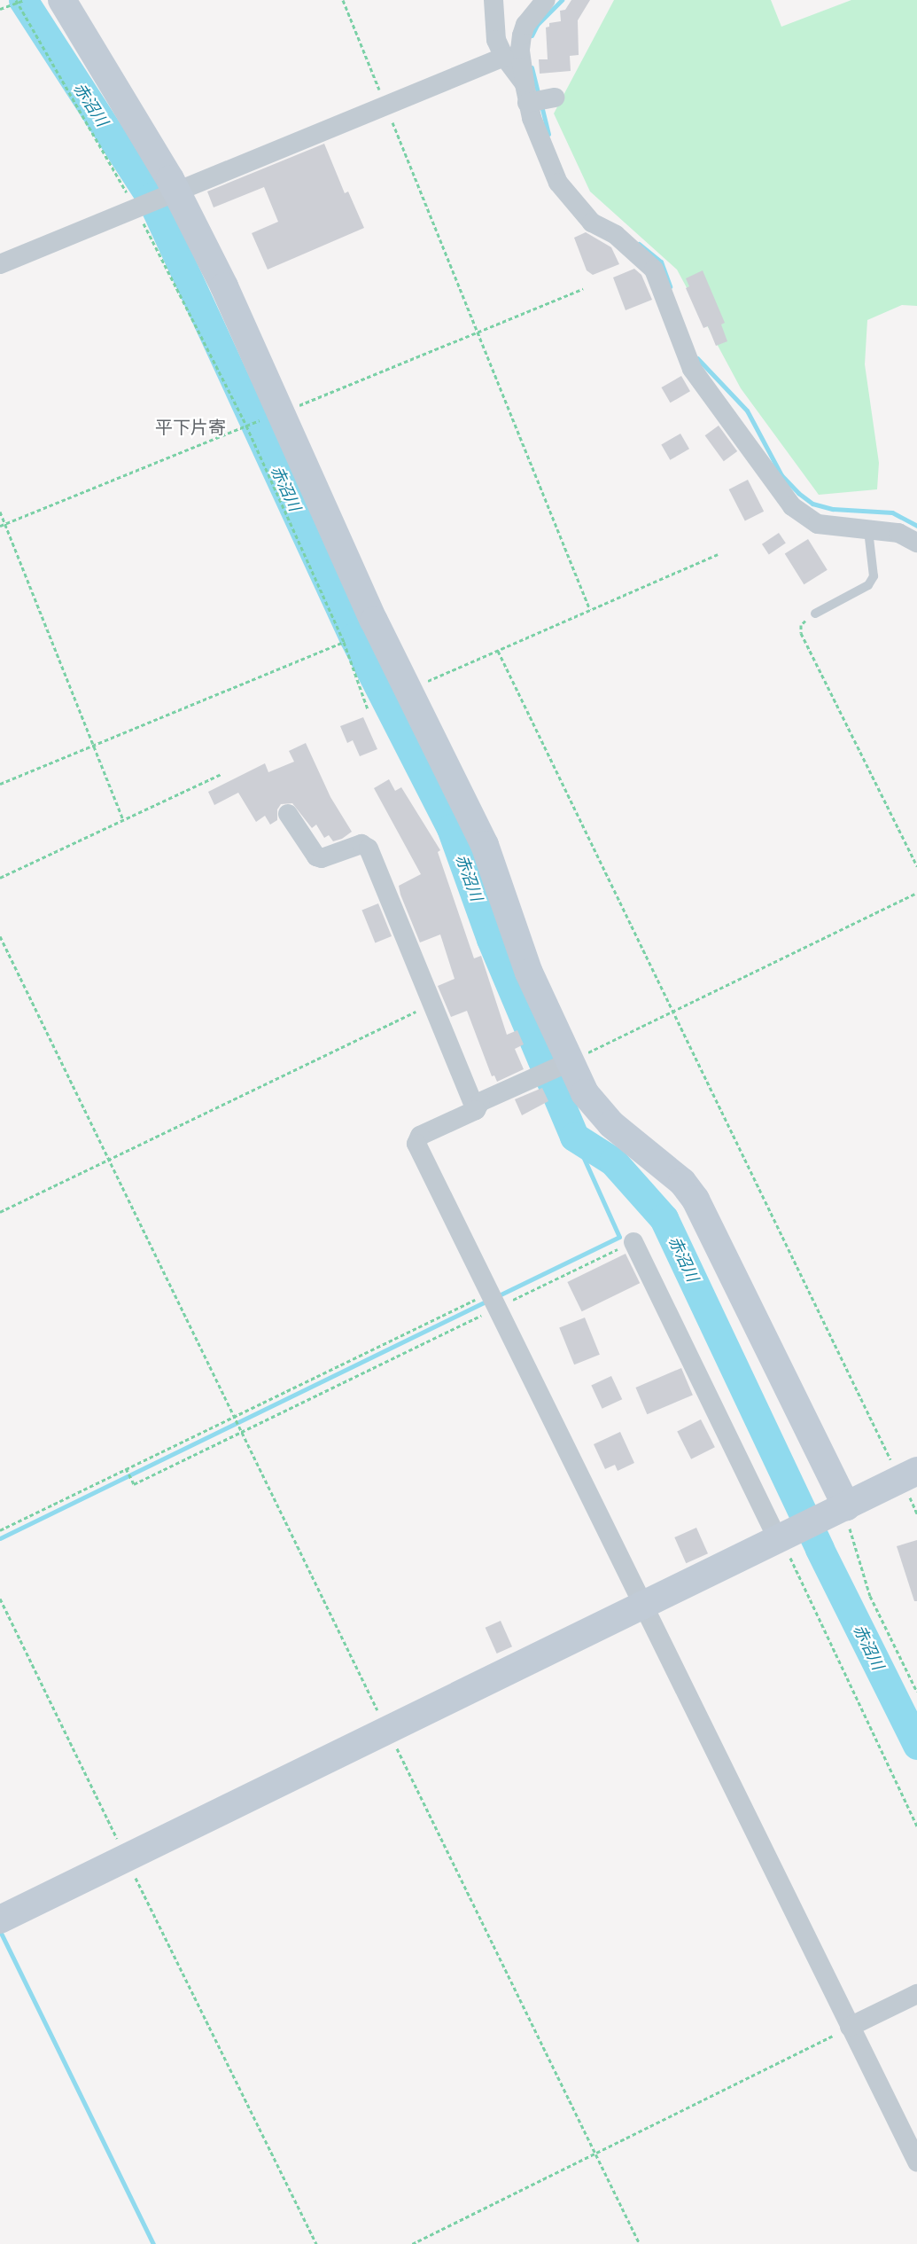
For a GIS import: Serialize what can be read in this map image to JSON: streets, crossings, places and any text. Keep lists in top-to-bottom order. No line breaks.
{"districts":["平下片寄"],"water":["赤沼川"]}
